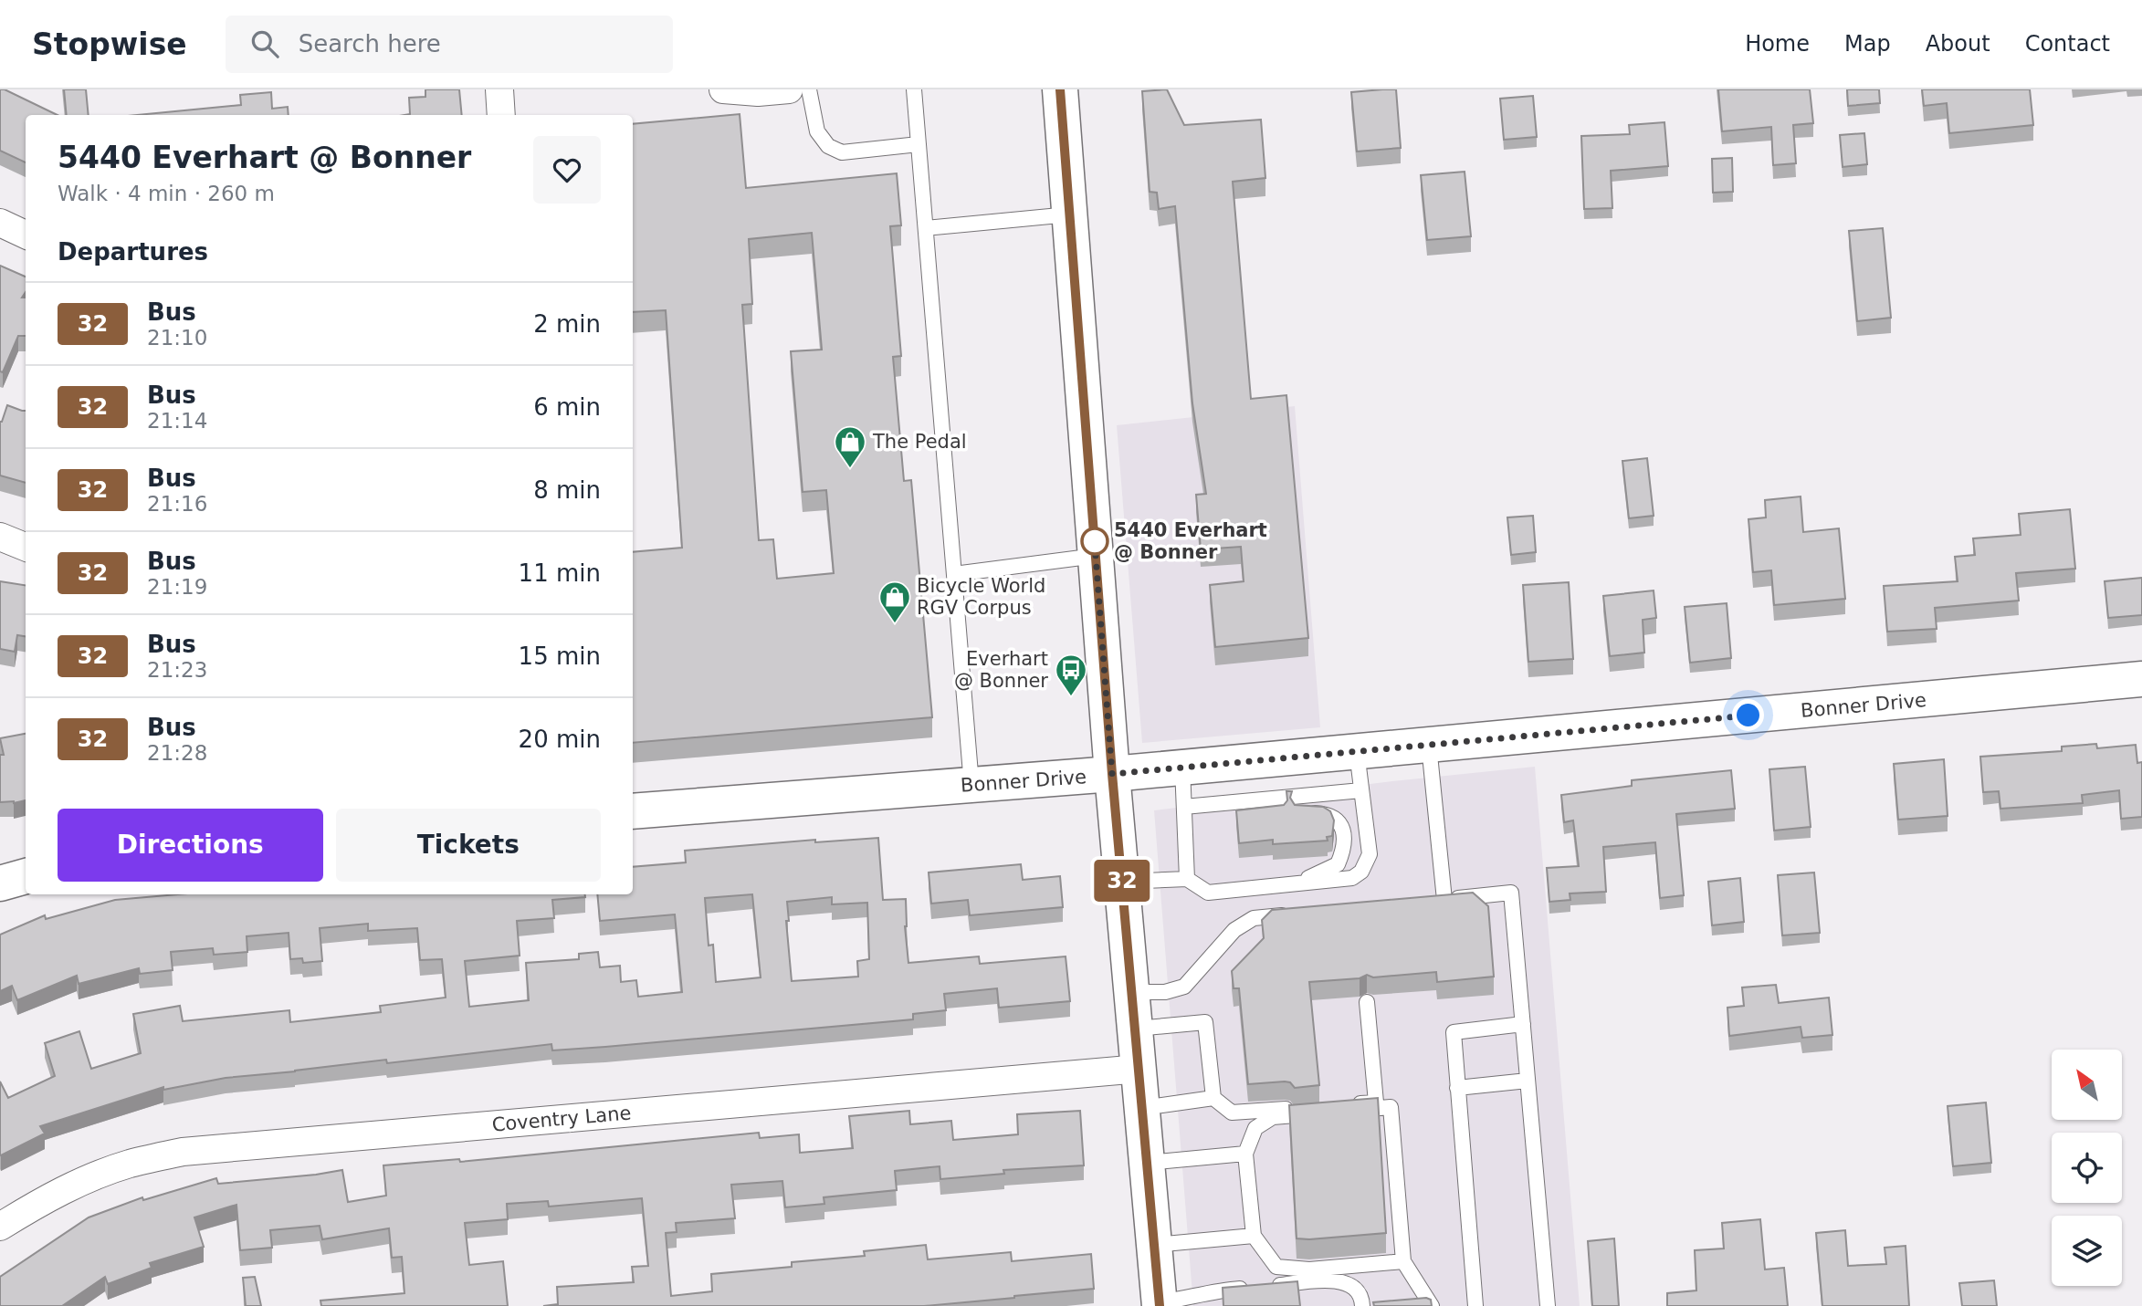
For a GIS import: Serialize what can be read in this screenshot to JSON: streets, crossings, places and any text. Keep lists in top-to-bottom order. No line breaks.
{"streets":{"street":["Bonner Drive","Coventry Lane"]},"places":{"shop":["The Pedal","Bicycle World RGV Corpus"],"other":["5440 Everhart @ Bonner"],"bus stop":["Everhart @ Bonner"]},"lines":["bus line 32"],"north":"top left","page":{"header":"Stopwise","search":"Search here","nav":["Home","Map","About","Contact"],"on_map":"32","heading":[["5440 Everhart @ Bonner","Walk · 4 min · 260 m"],"Departures"],"list":[{"mark":"32","name":"Bus","note":"21:10","value":"2 min"},{"mark":"32","name":"Bus","note":"21:14","value":"6 min"},{"mark":"32","name":"Bus","note":"21:16","value":"8 min"},{"mark":"32","name":"Bus","note":"21:19","value":"11 min"},{"mark":"32","name":"Bus","note":"21:23","value":"15 min"},{"mark":"32","name":"Bus","note":"21:28","value":"20 min"}],"buttons":["Directions","Tickets"]}}
